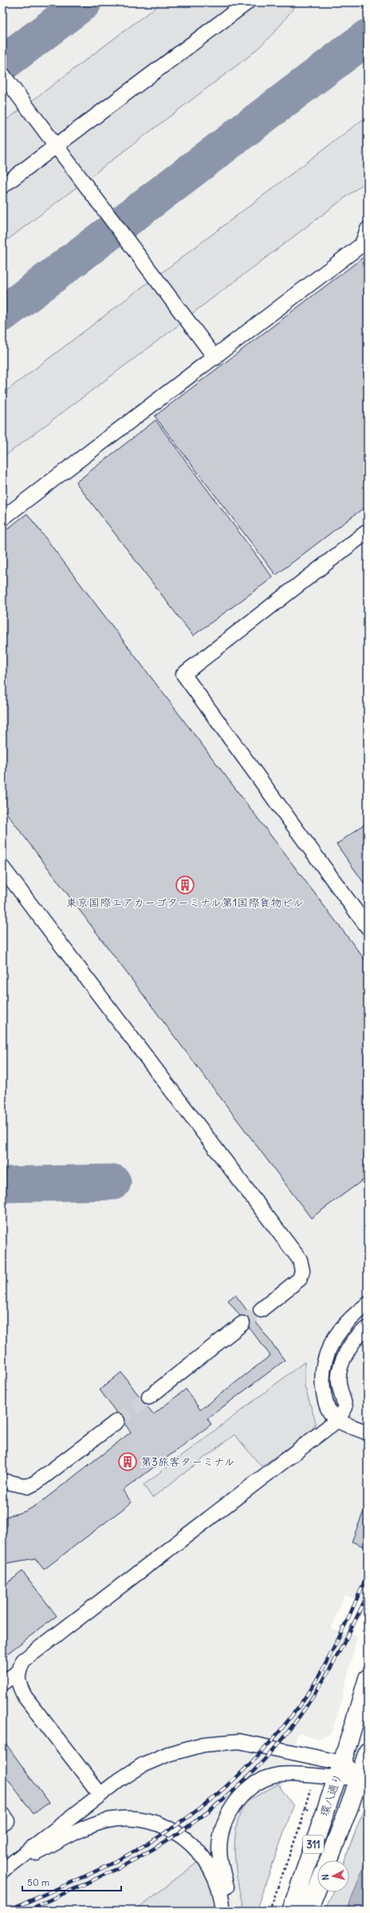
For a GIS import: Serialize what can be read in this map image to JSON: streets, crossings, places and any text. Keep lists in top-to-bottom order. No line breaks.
{"streets":{"main road":["環八通り","311"]},"crossings":[["環八通り","311"]],"places":{"building":["東京国際エアカーゴターミナル第1国際貨物ビル","第3旅客ターミナル"]},"scale_bar":"50 m","north":"left"}
